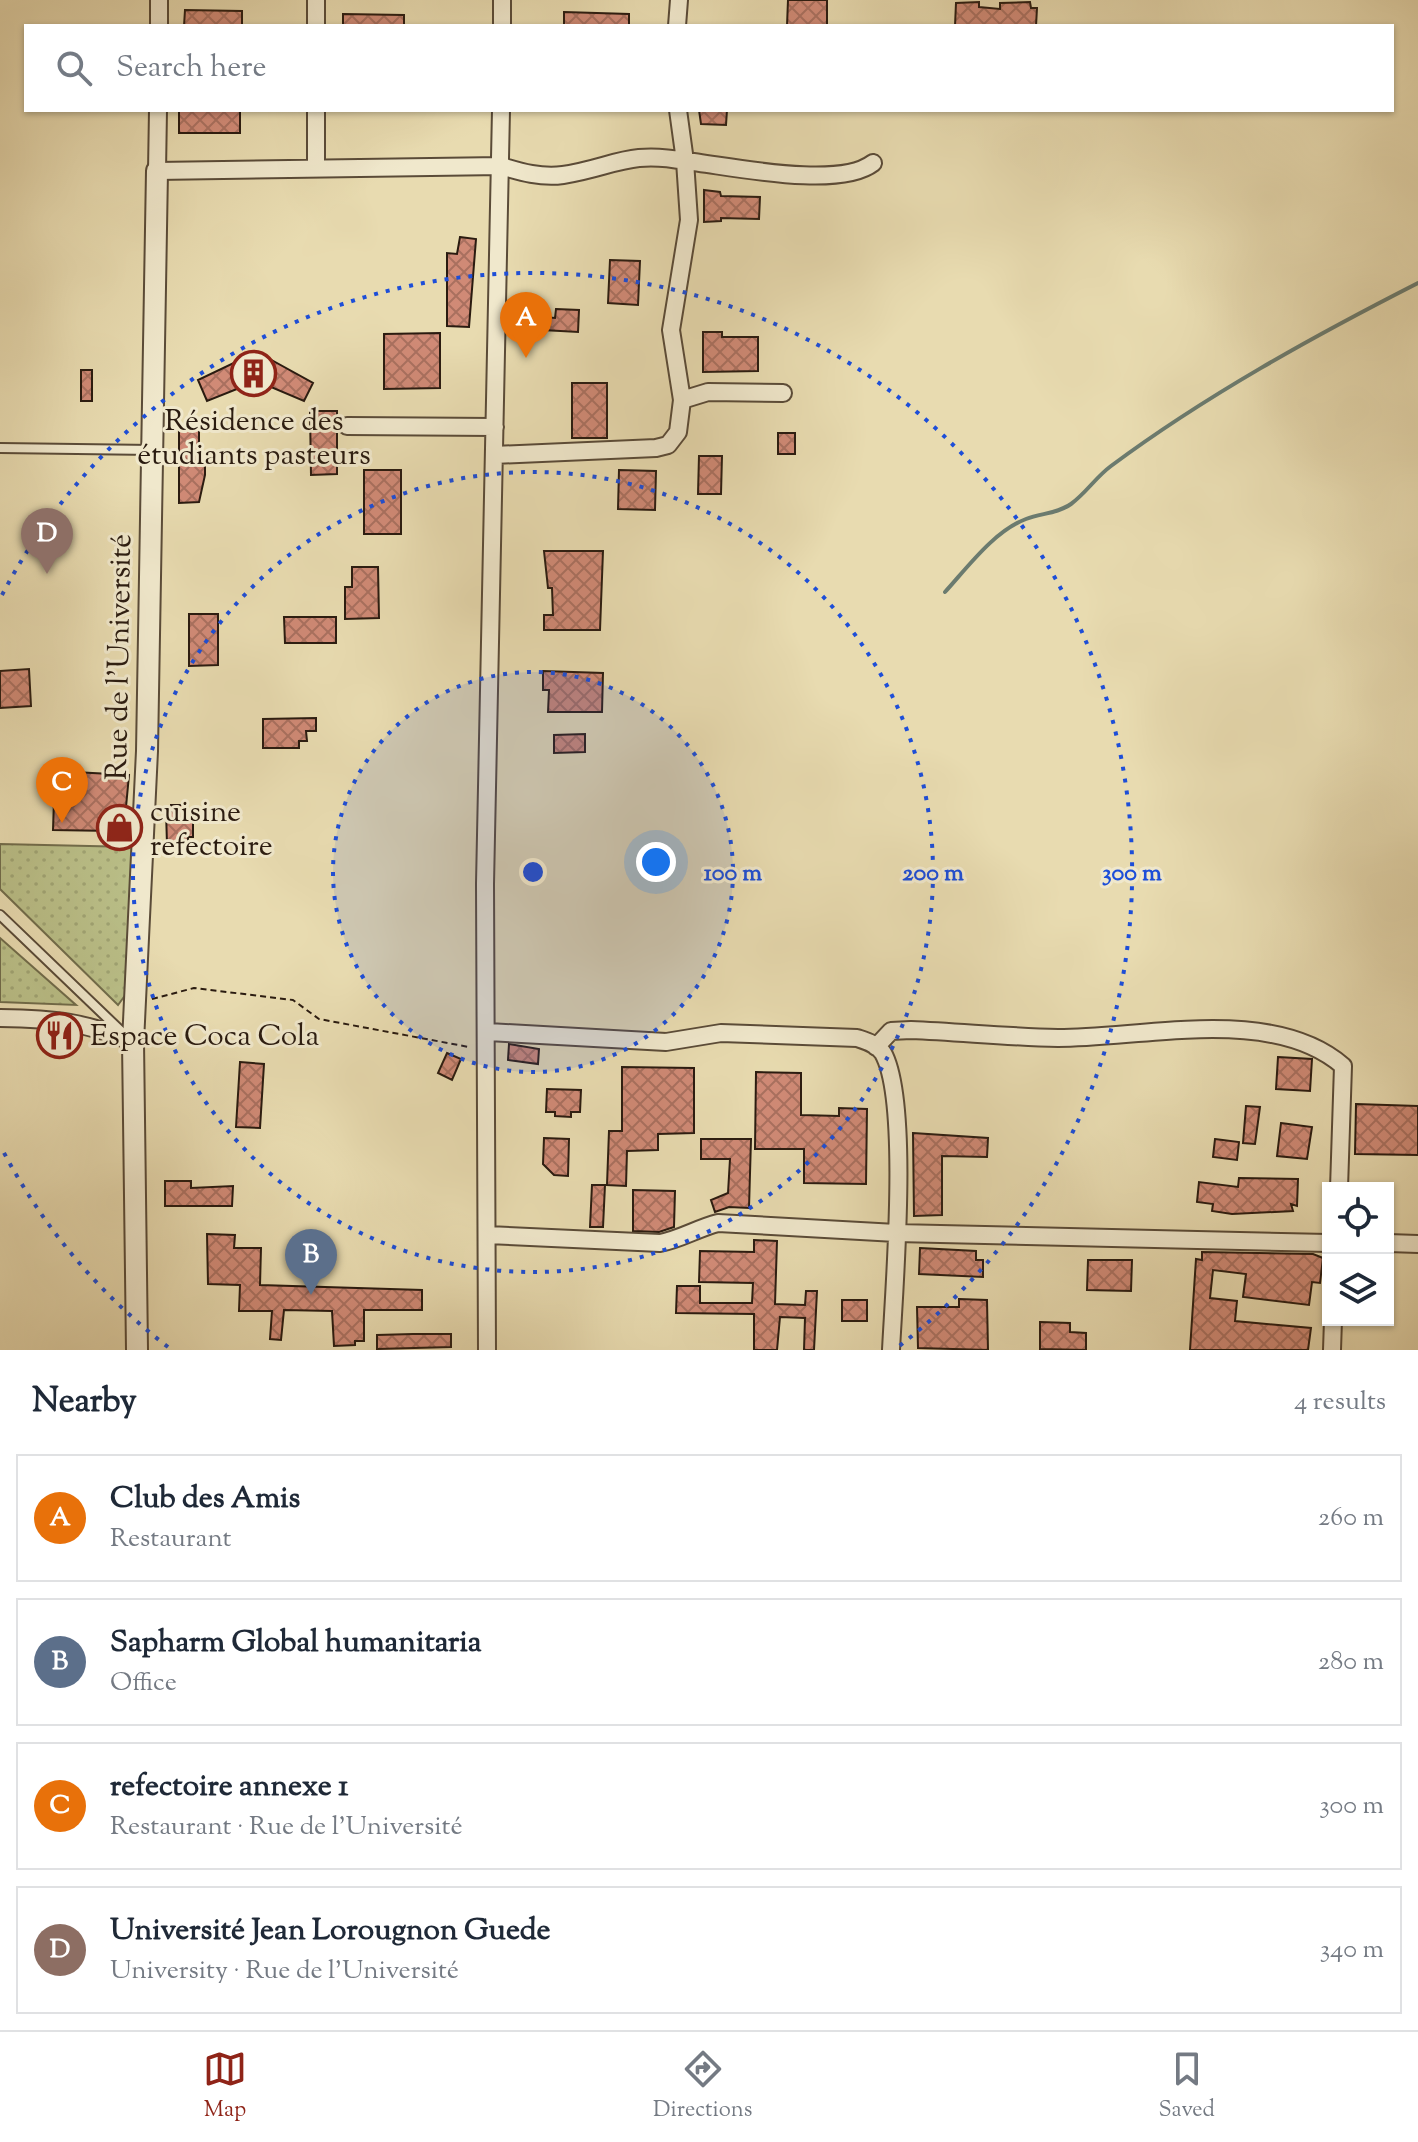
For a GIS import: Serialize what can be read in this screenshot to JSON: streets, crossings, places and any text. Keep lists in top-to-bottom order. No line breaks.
{"streets":{"street":["Rue de l'Université"]},"places":{"building":["Résidence des étudiants pasteurs"],"shop":["cuisine refectoire"],"restaurant":["Espace Coca Cola"]},"page":{"search":"Search here","pins":["A","D","C","B"],"heading":["Nearby","4 results"],"list":[{"mark":"A","name":"Club des Amis","note":"Restaurant","value":"260 m"},{"mark":"B","name":"Sapharm Global humanitaria","note":"Office","value":"280 m"},{"mark":"C","name":"refectoire annexe 1","note":"Restaurant · Rue de l'Université","value":"300 m"},{"mark":"D","name":"Université Jean Lorougnon Guede","note":"University · Rue de l'Université","value":"340 m"}],"nav":["Map","Directions","Saved"]},"rings":["100 m","200 m","300 m"]}
